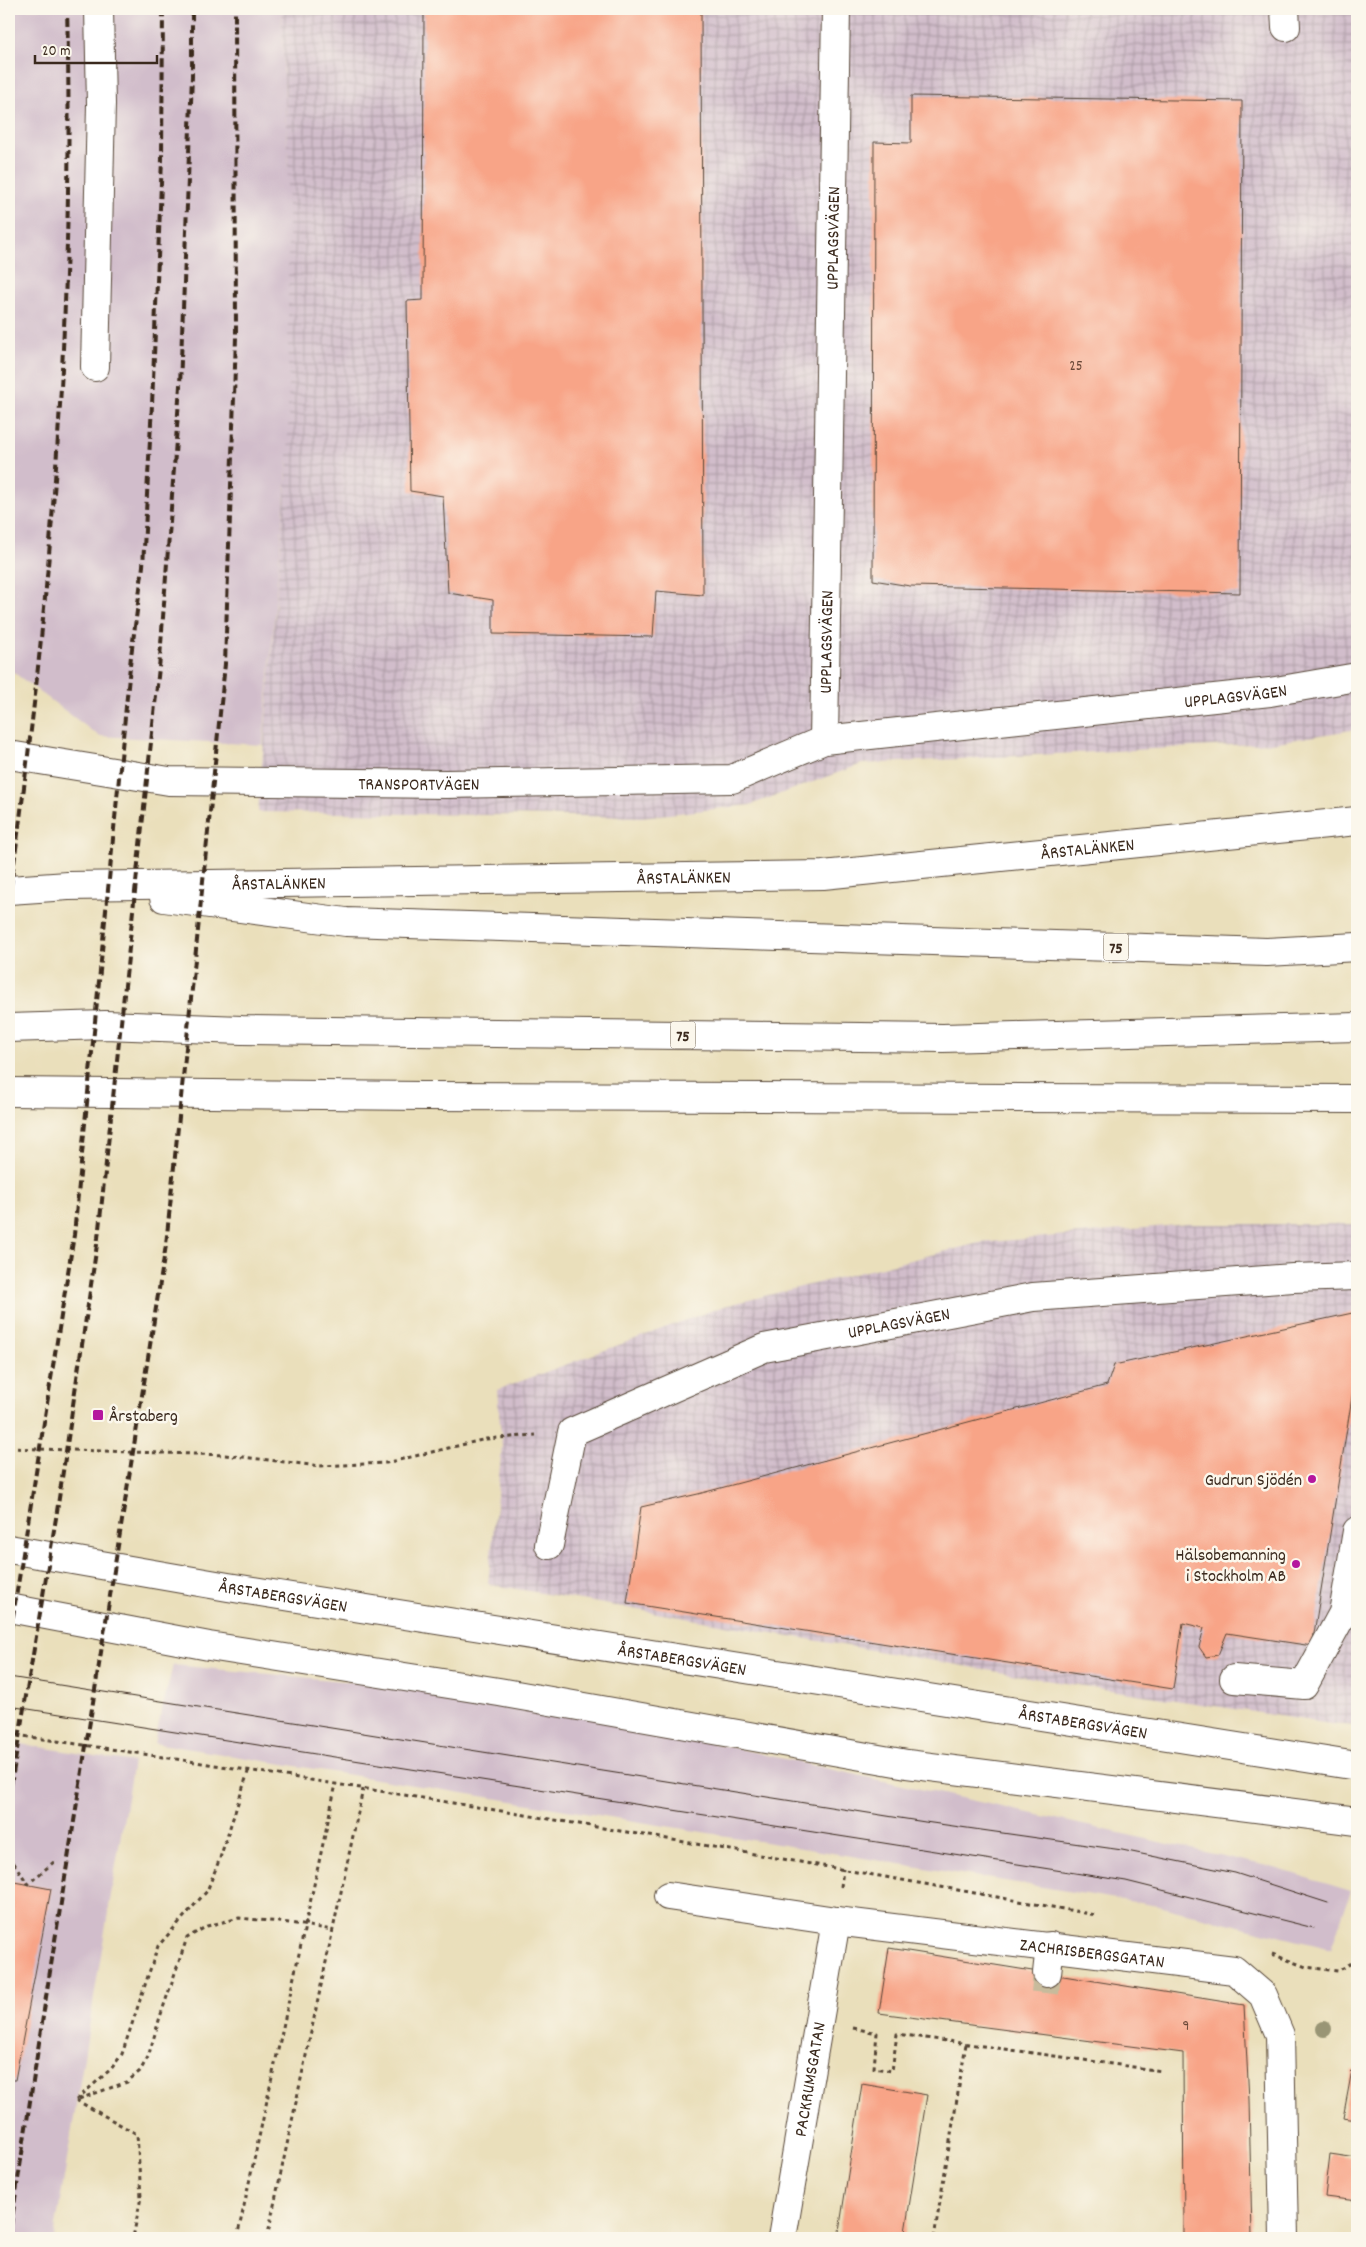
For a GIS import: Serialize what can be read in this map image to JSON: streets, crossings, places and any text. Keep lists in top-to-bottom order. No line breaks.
{"streets":{"main road":["UPPLAGSVÄGEN","TRANSPORTVÄGEN","ÅRSTALÄNKEN","75","ÅRSTABERGSVÄGEN","ZACHRISBERGSGATAN","PACKRUMSGATAN"]},"crossings":[["UPPLAGSVÄGEN","TRANSPORTVÄGEN"],["ÅRSTALÄNKEN","75"],["ZACHRISBERGSGATAN","PACKRUMSGATAN"]],"places":{"transit":["Årstaberg"],"other":["Gudrun Sjödén","Hälsobemanning i Stockholm AB"]},"house_numbers":["25","9"],"scale_bar":"20 m"}
